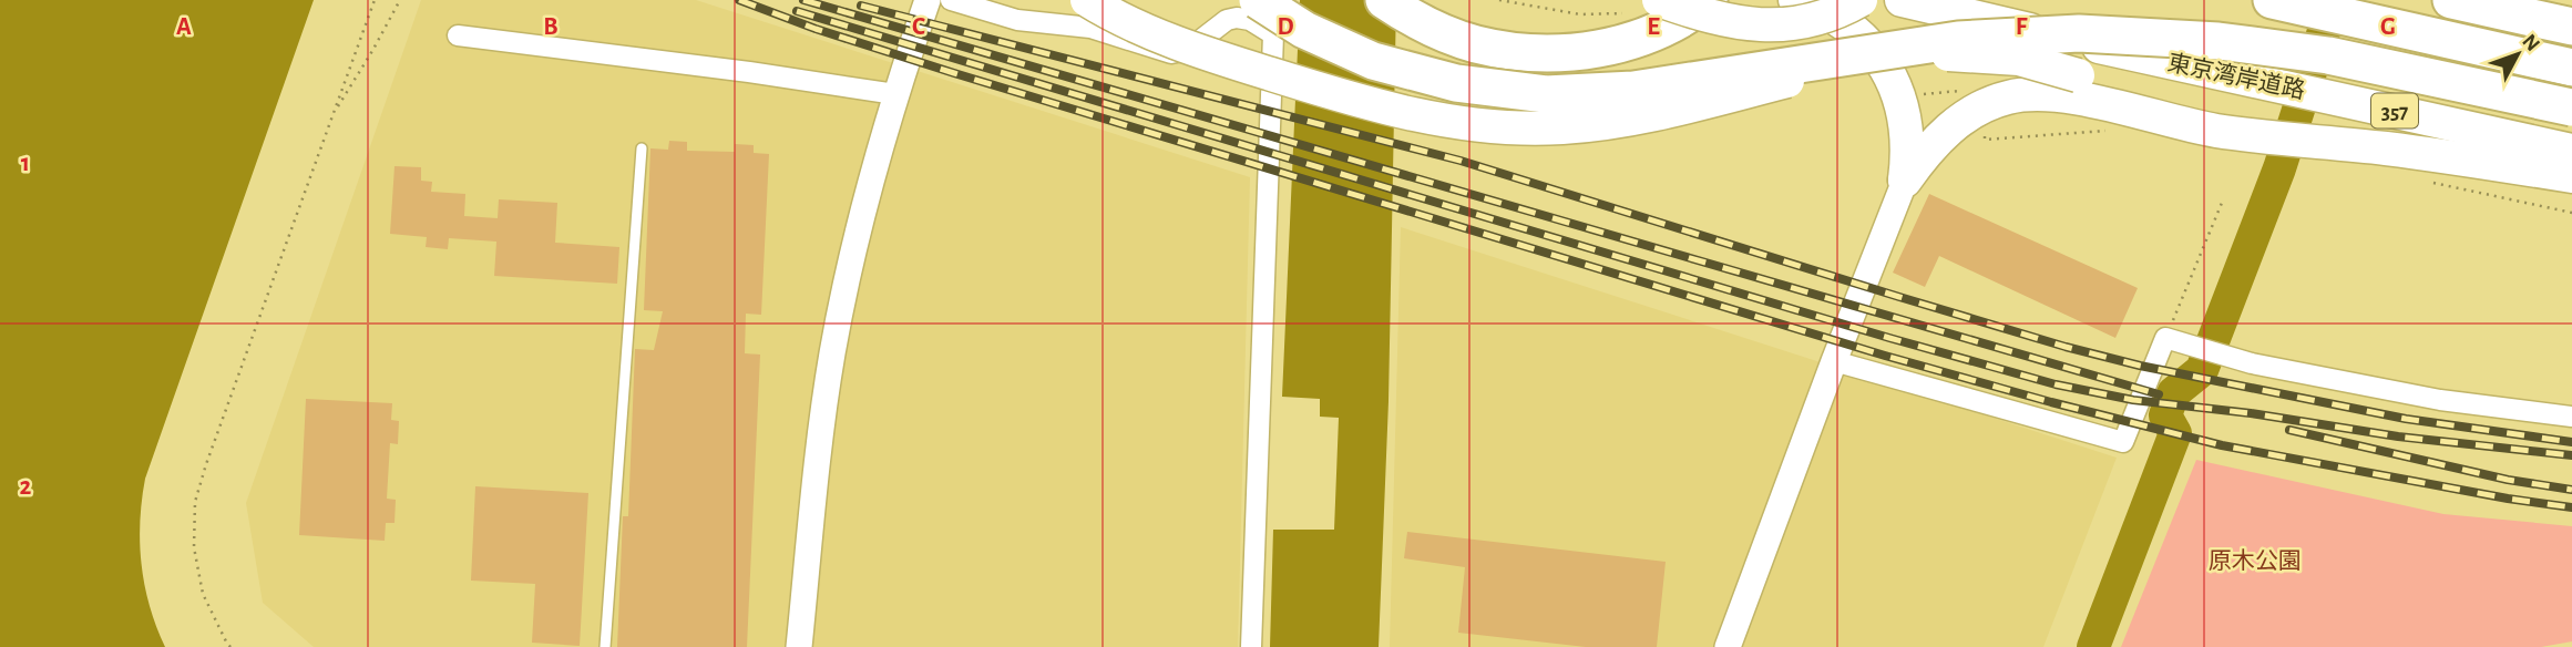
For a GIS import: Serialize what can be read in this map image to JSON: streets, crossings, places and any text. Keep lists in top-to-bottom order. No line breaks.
{"streets":{"highway":["東京湾岸道路","357"]},"parks":["原木公園"],"north":"top right","grid":{"columns":["A","B","C","D","E","F","G"],"rows":["1","2"]}}
